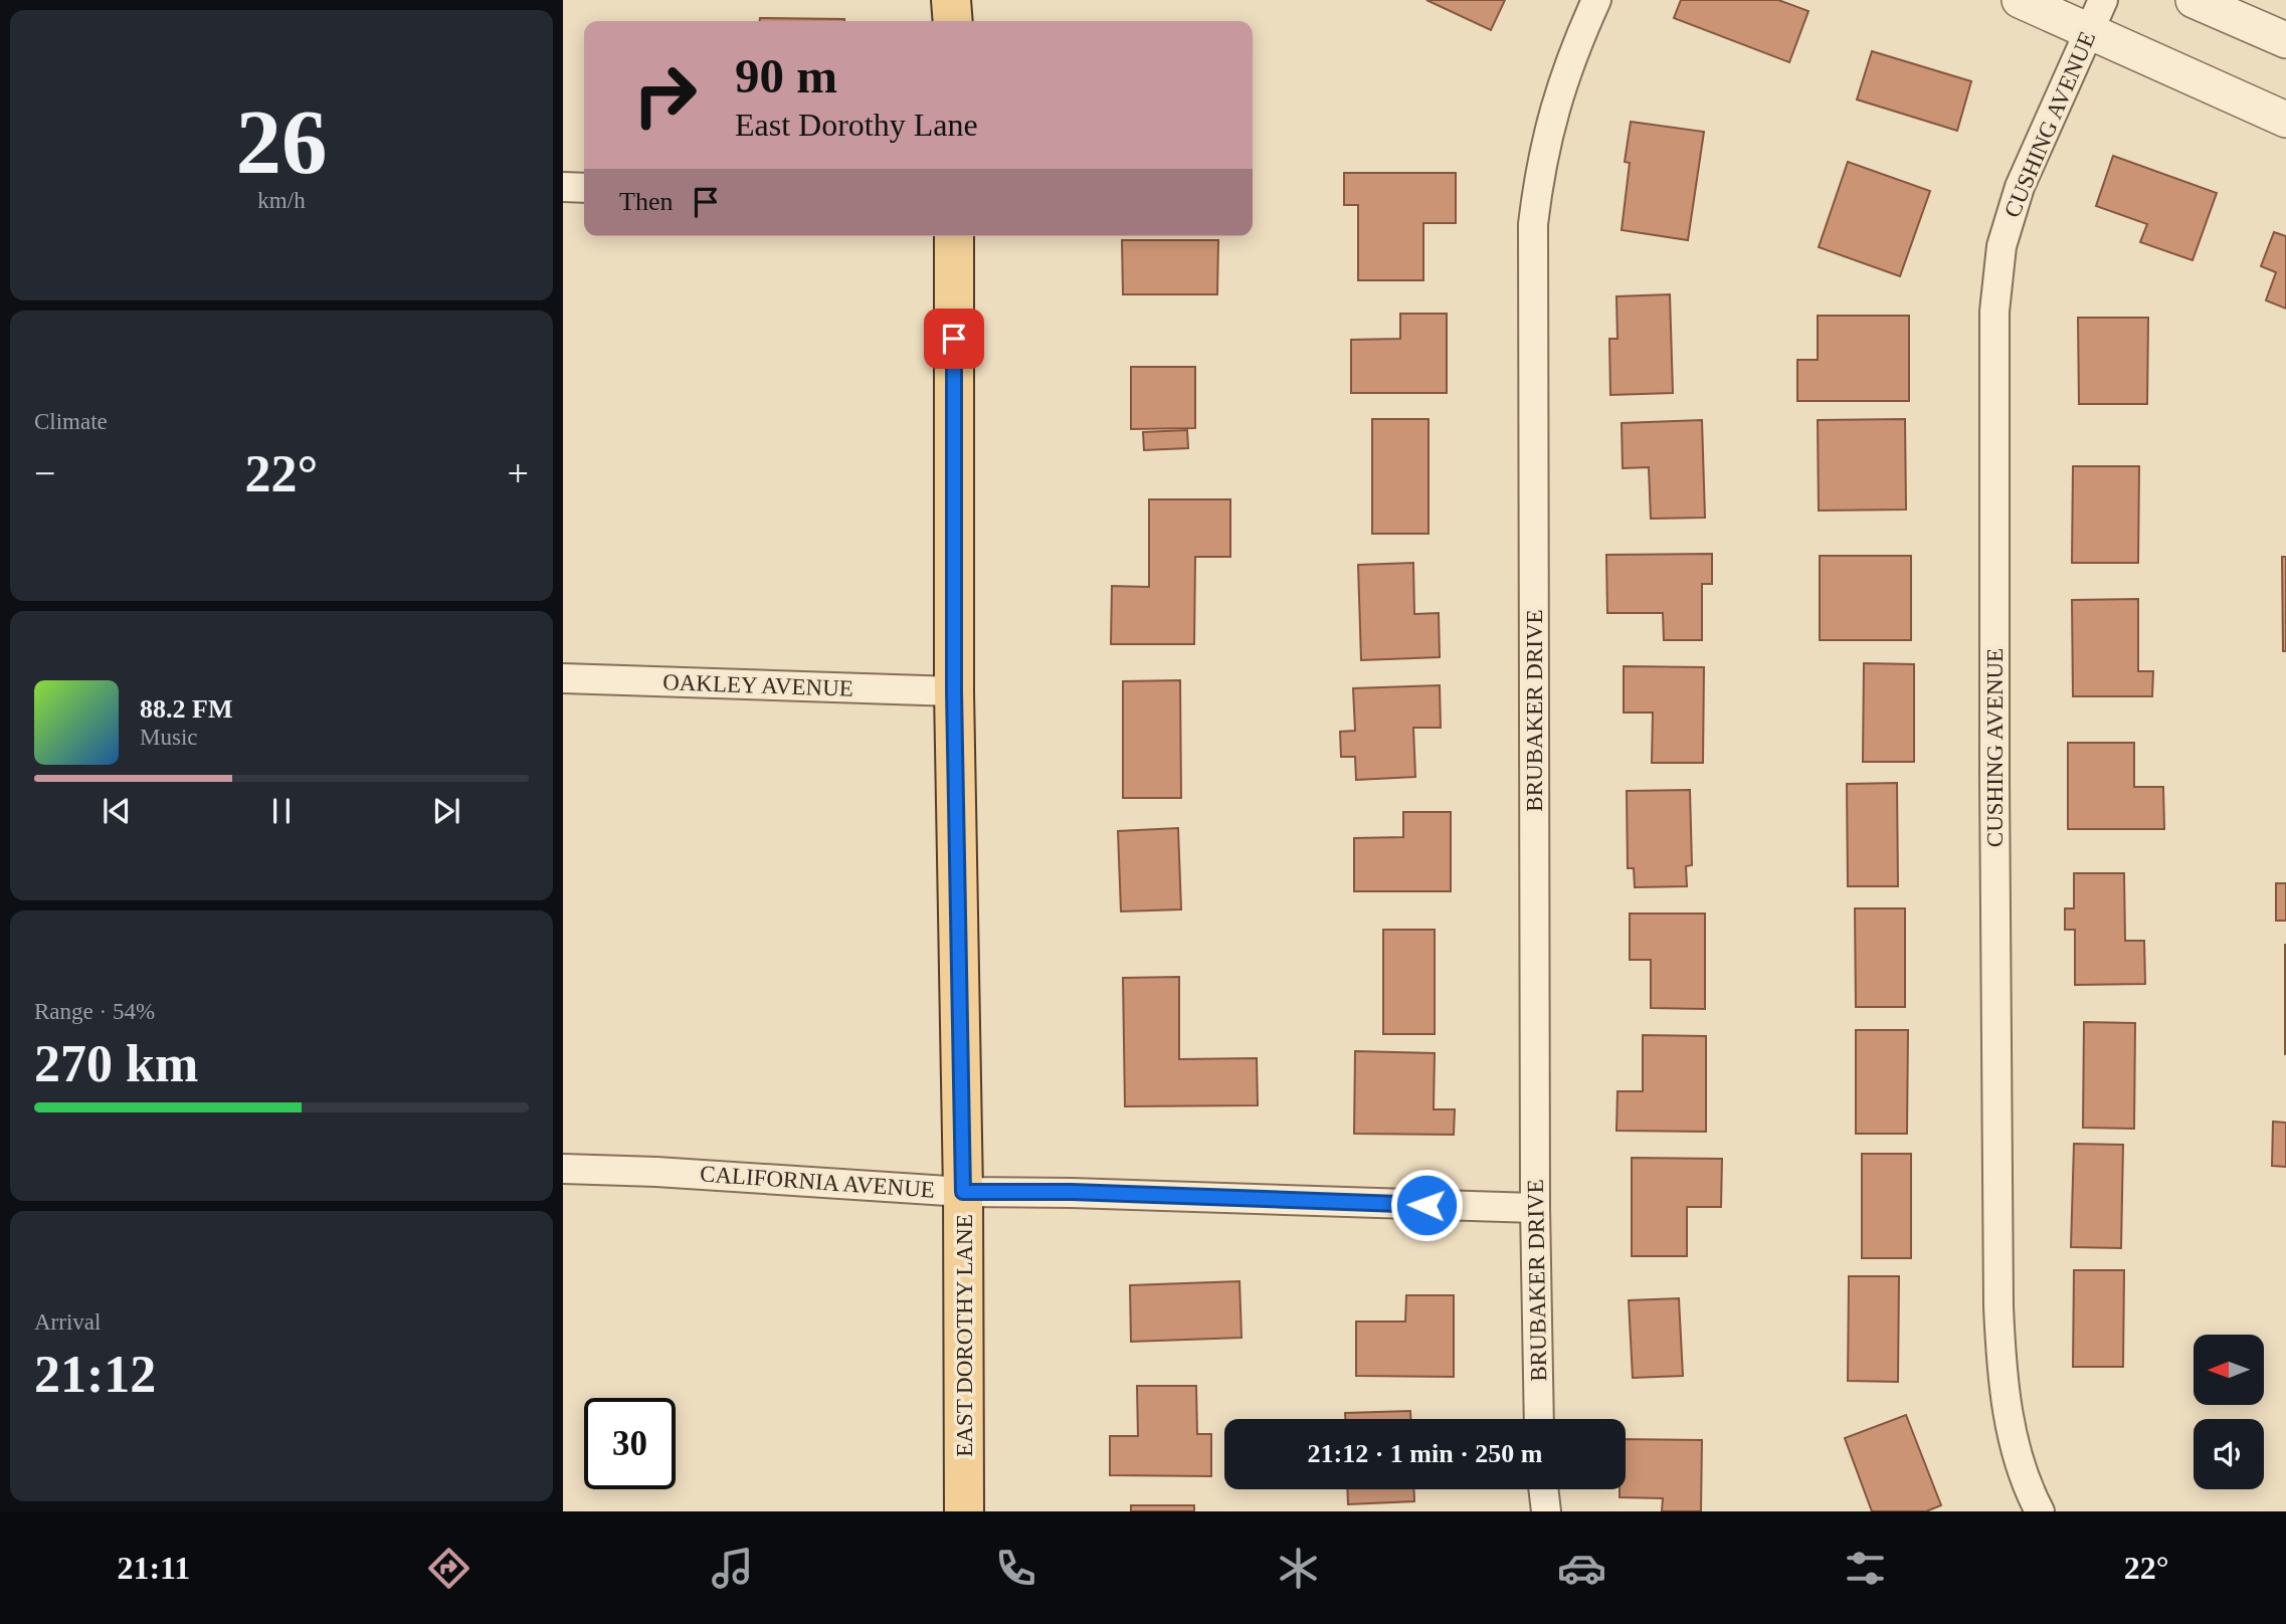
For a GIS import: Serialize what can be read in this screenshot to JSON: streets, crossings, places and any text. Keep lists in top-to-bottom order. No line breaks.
{"streets":{"main road":["EAST DOROTHY LANE"],"street":["CUSHING AVENUE","OAKLEY AVENUE","BRUBAKER DRIVE","CALIFORNIA AVENUE"]},"crossings":[["OAKLEY AVENUE","EAST DOROTHY LANE"],["BRUBAKER DRIVE","CALIFORNIA AVENUE"],["CALIFORNIA AVENUE","EAST DOROTHY LANE"]],"north":"left","page":{"tile":[["26","km/h"],"Climate",["Range · 54%","270 km"],["Arrival","21:12"]],"turn":["90 m","East Dorothy Lane"],"then":"Then","heat":["−","22°","+"],"song":["88.2 FM","Music"],"limit":"30","trip":"21:12 · 1 min · 250 m","tabs":["21:11","22°"]}}
